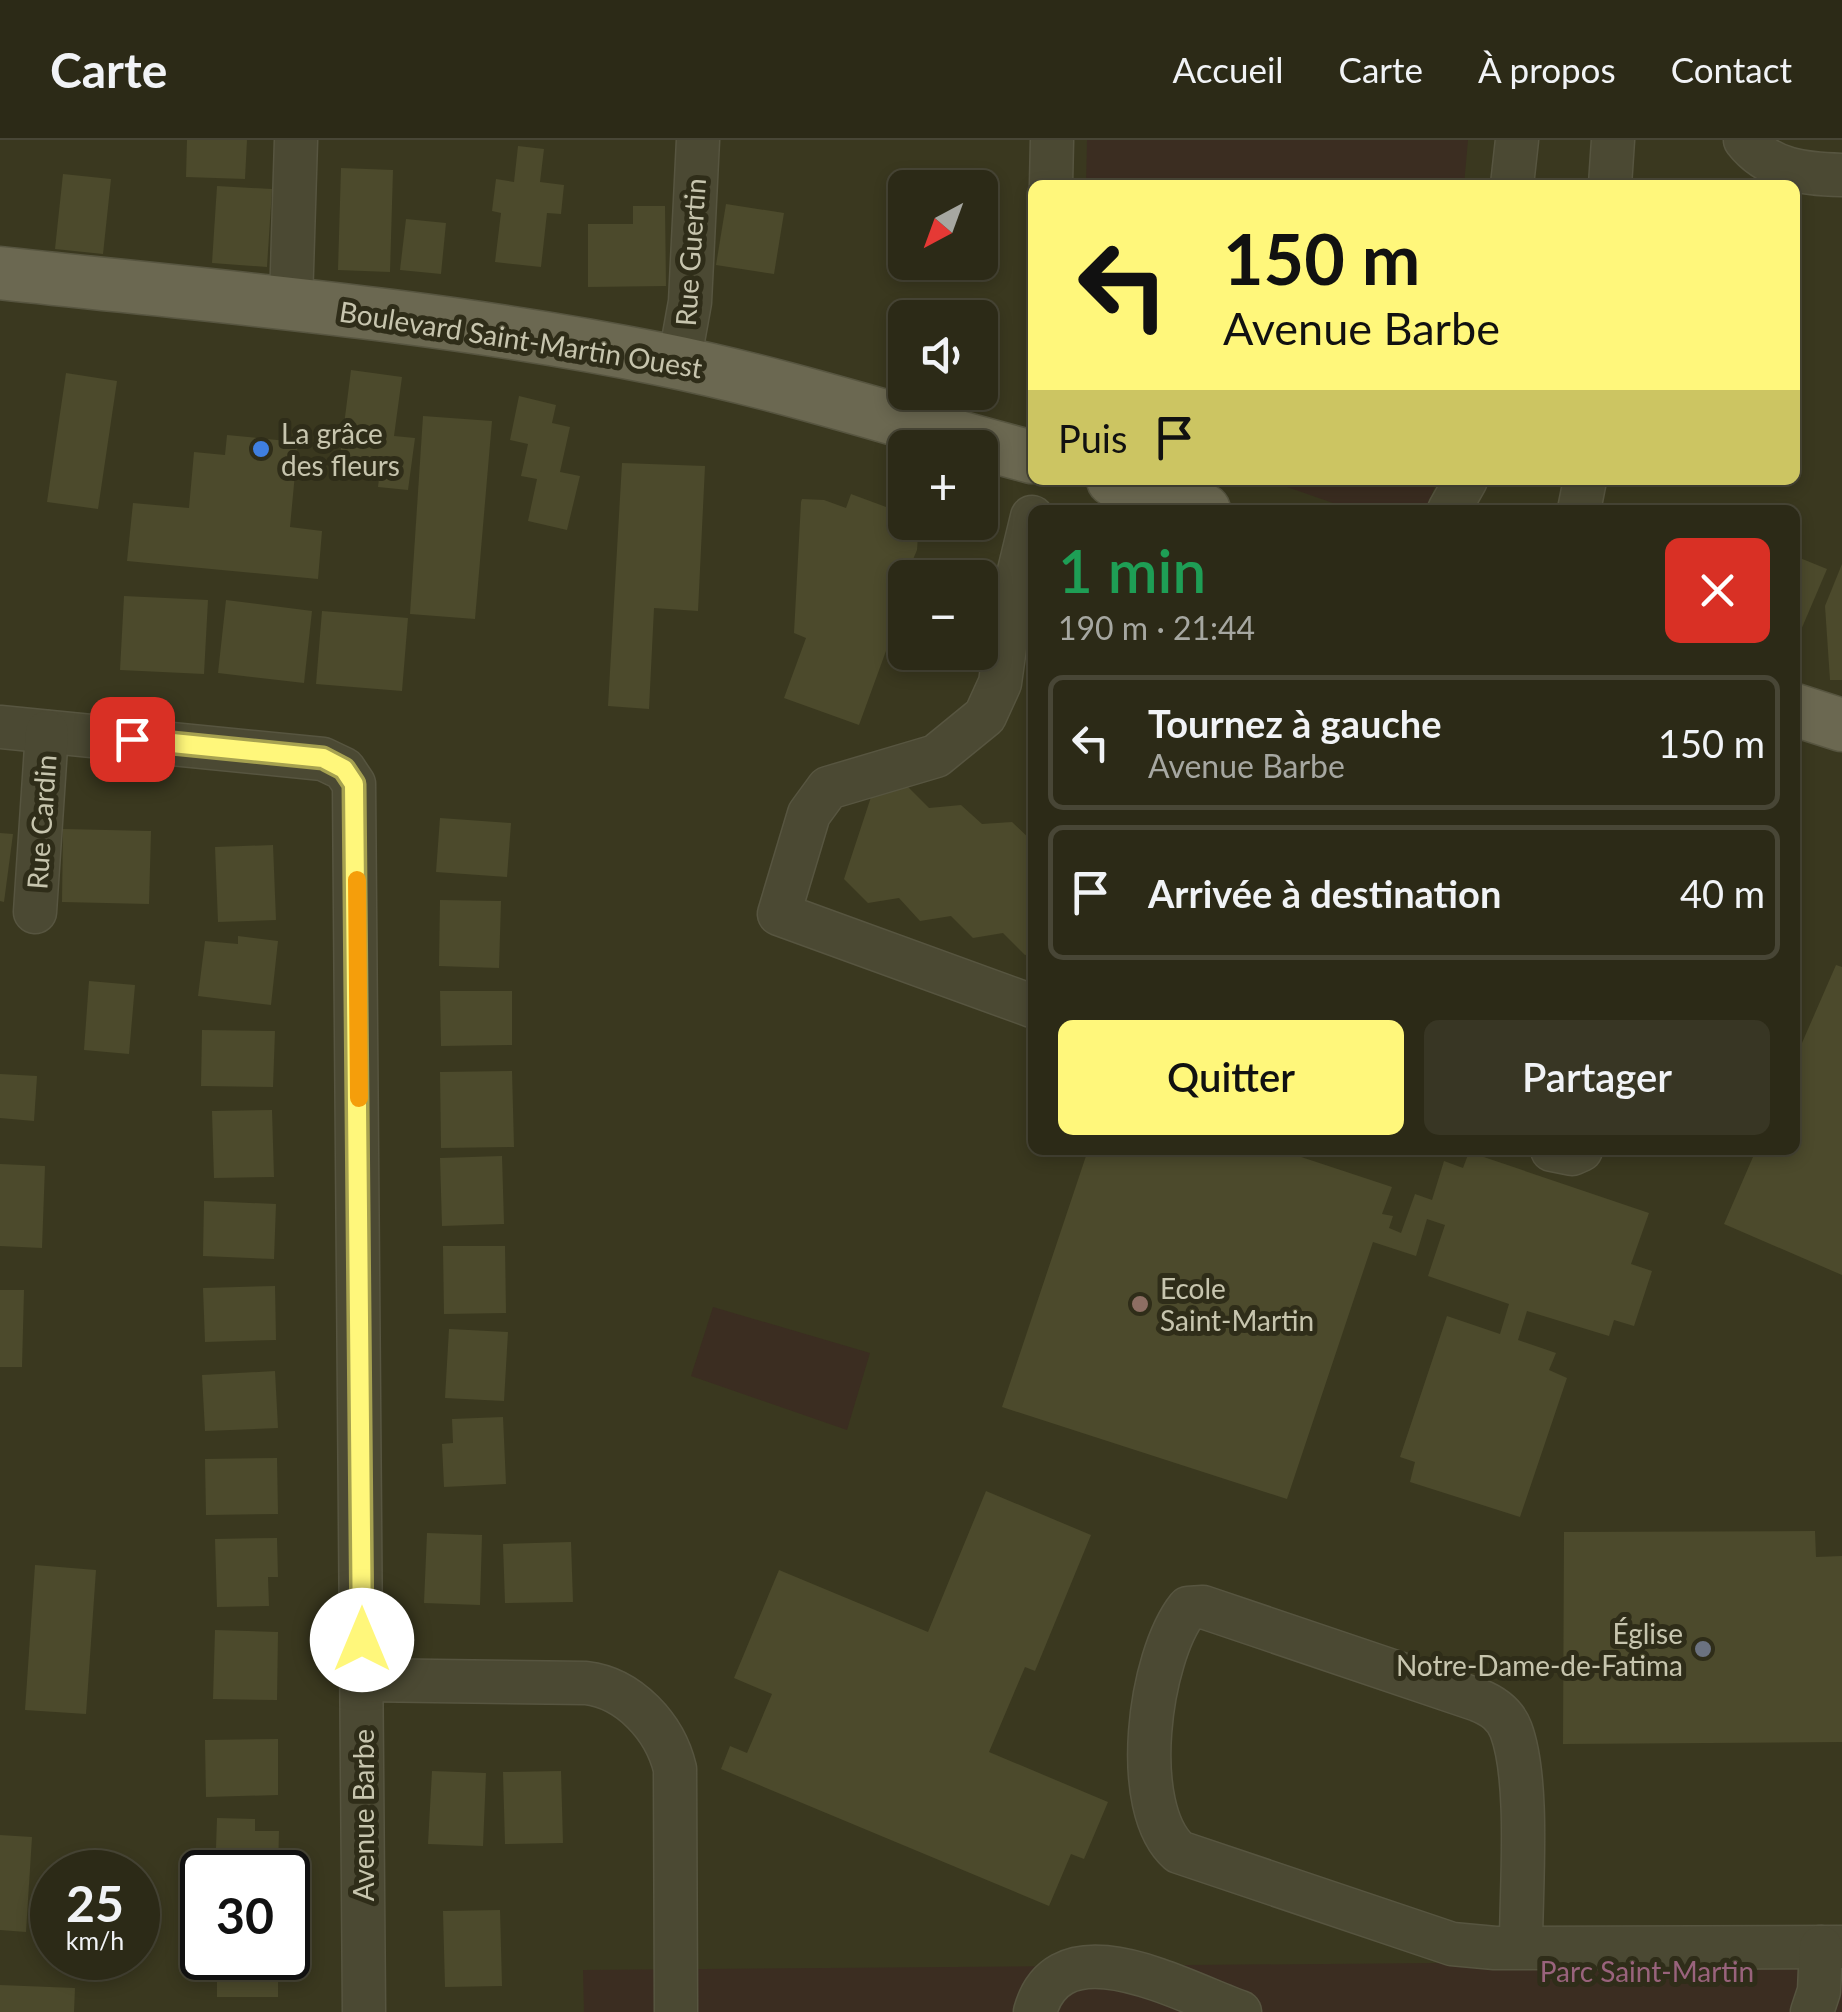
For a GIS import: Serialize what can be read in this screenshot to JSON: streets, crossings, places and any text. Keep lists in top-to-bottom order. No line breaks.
{"streets":{"main road":["Boulevard Saint-Martin Ouest"],"street":["Rue Guertin","Rue Cardin","Avenue Barbe"]},"crossings":[["Rue Guertin","Boulevard Saint-Martin Ouest"],["Rue Cardin","Avenue Barbe"]],"parks":["Parc Saint-Martin"],"places":["La grâce des fleurs","Ecole Saint-Martin","Église Notre-Dame-de-Fatima"],"north":"bottom left","page":{"header":"Carte","nav":["Accueil","Carte","À propos","Contact"],"map_buttons":["+","−"],"turn":["150 m","Avenue Barbe"],"then":"Puis","heading":["1 min","190 m · 21:44"],"list":[{"name":"Tournez à gauche","note":"Avenue Barbe","value":"150 m"},{"name":"Arrivée à destination","value":"40 m"}],"buttons":["Quitter","Partager"],"speed":"25 km/h","limit":"30"}}
